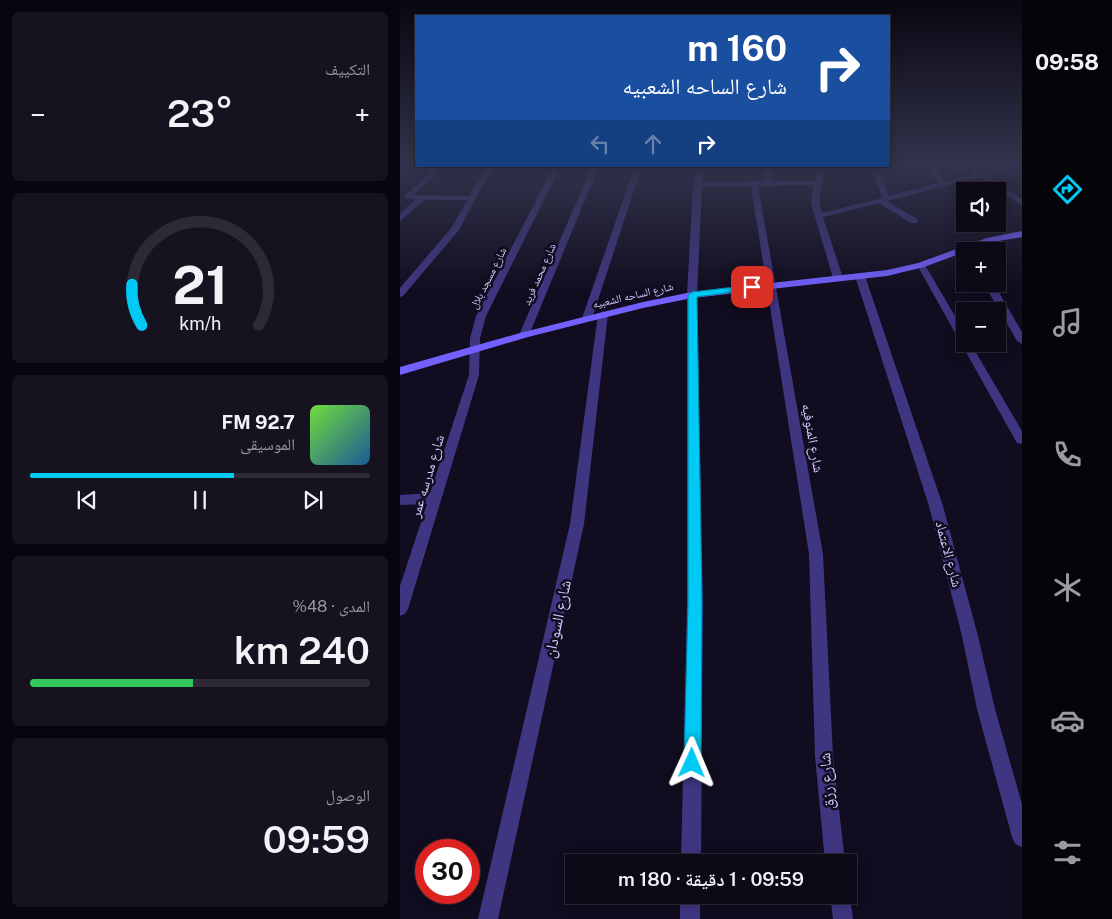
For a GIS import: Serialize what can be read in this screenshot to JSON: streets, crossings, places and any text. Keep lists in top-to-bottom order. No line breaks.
{"streets":{"main road":["شارع الساحه الشعبيه"],"street":["شارع محمد فريد","شارع مسجد بلال","شارع المنوفيه","شارع مدرسه عمر","شارع الاعتماد","شارع السودان","شارع رزق"]},"crossings":[["شارع محمد فريد","شارع الساحه الشعبيه"],["شارع مسجد بلال","شارع الساحه الشعبيه"],["شارع مسجد بلال","شارع مدرسه عمر"],["شارع الساحه الشعبيه","شارع المنوفيه"],["شارع الساحه الشعبيه","شارع مدرسه عمر"],["شارع الساحه الشعبيه","شارع الاعتماد"],["شارع الساحه الشعبيه","شارع السودان"],["شارع المنوفيه","شارع رزق"]],"page":{"tabs":"09:58","tile":["التكييف",["المدى · 48%","240 km"],["الوصول","09:59"]],"turn":["160 m","شارع الساحه الشعبيه"],"heat":["−","23°","+"],"map_buttons":["+","−"],"song":["92.7 FM","الموسيقى"],"limit":"30","trip":"09:59 · 1 دقيقة · 180 m","gauge":["21","km/h"]}}
